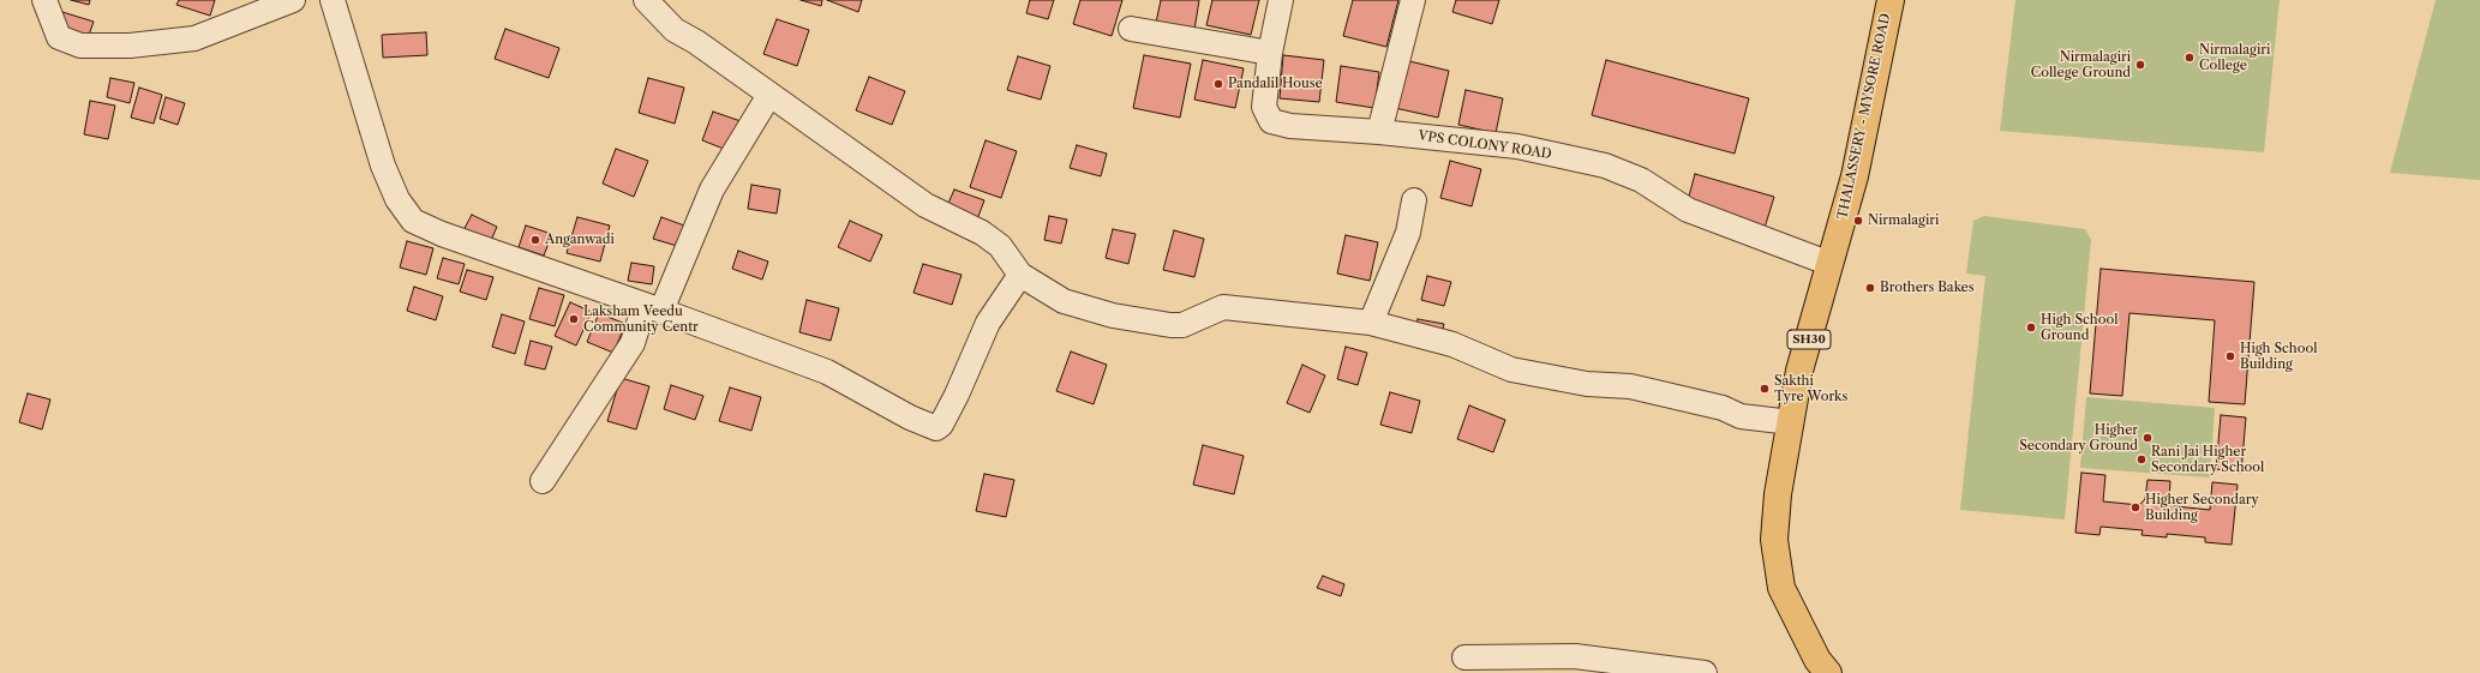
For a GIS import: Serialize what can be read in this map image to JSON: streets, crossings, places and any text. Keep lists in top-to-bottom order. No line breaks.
{"streets":{"main road":["THALASSERY - MYSORE ROAD","SH30"],"street":["VPS COLONY ROAD"]},"crossings":[["THALASSERY - MYSORE ROAD","VPS COLONY ROAD"]],"places":["Nirmalagiri College","Nirmalagiri College Ground","Pandalil House","Nirmalagiri","Anganwadi","Brothers Bakes","Laksham Veedu Community Centr","High School Ground","High School Building","Sakthi Tyre Works","Higher Secondary Ground","Rani Jai Higher Secondary School","Higher Secondary Building"]}
